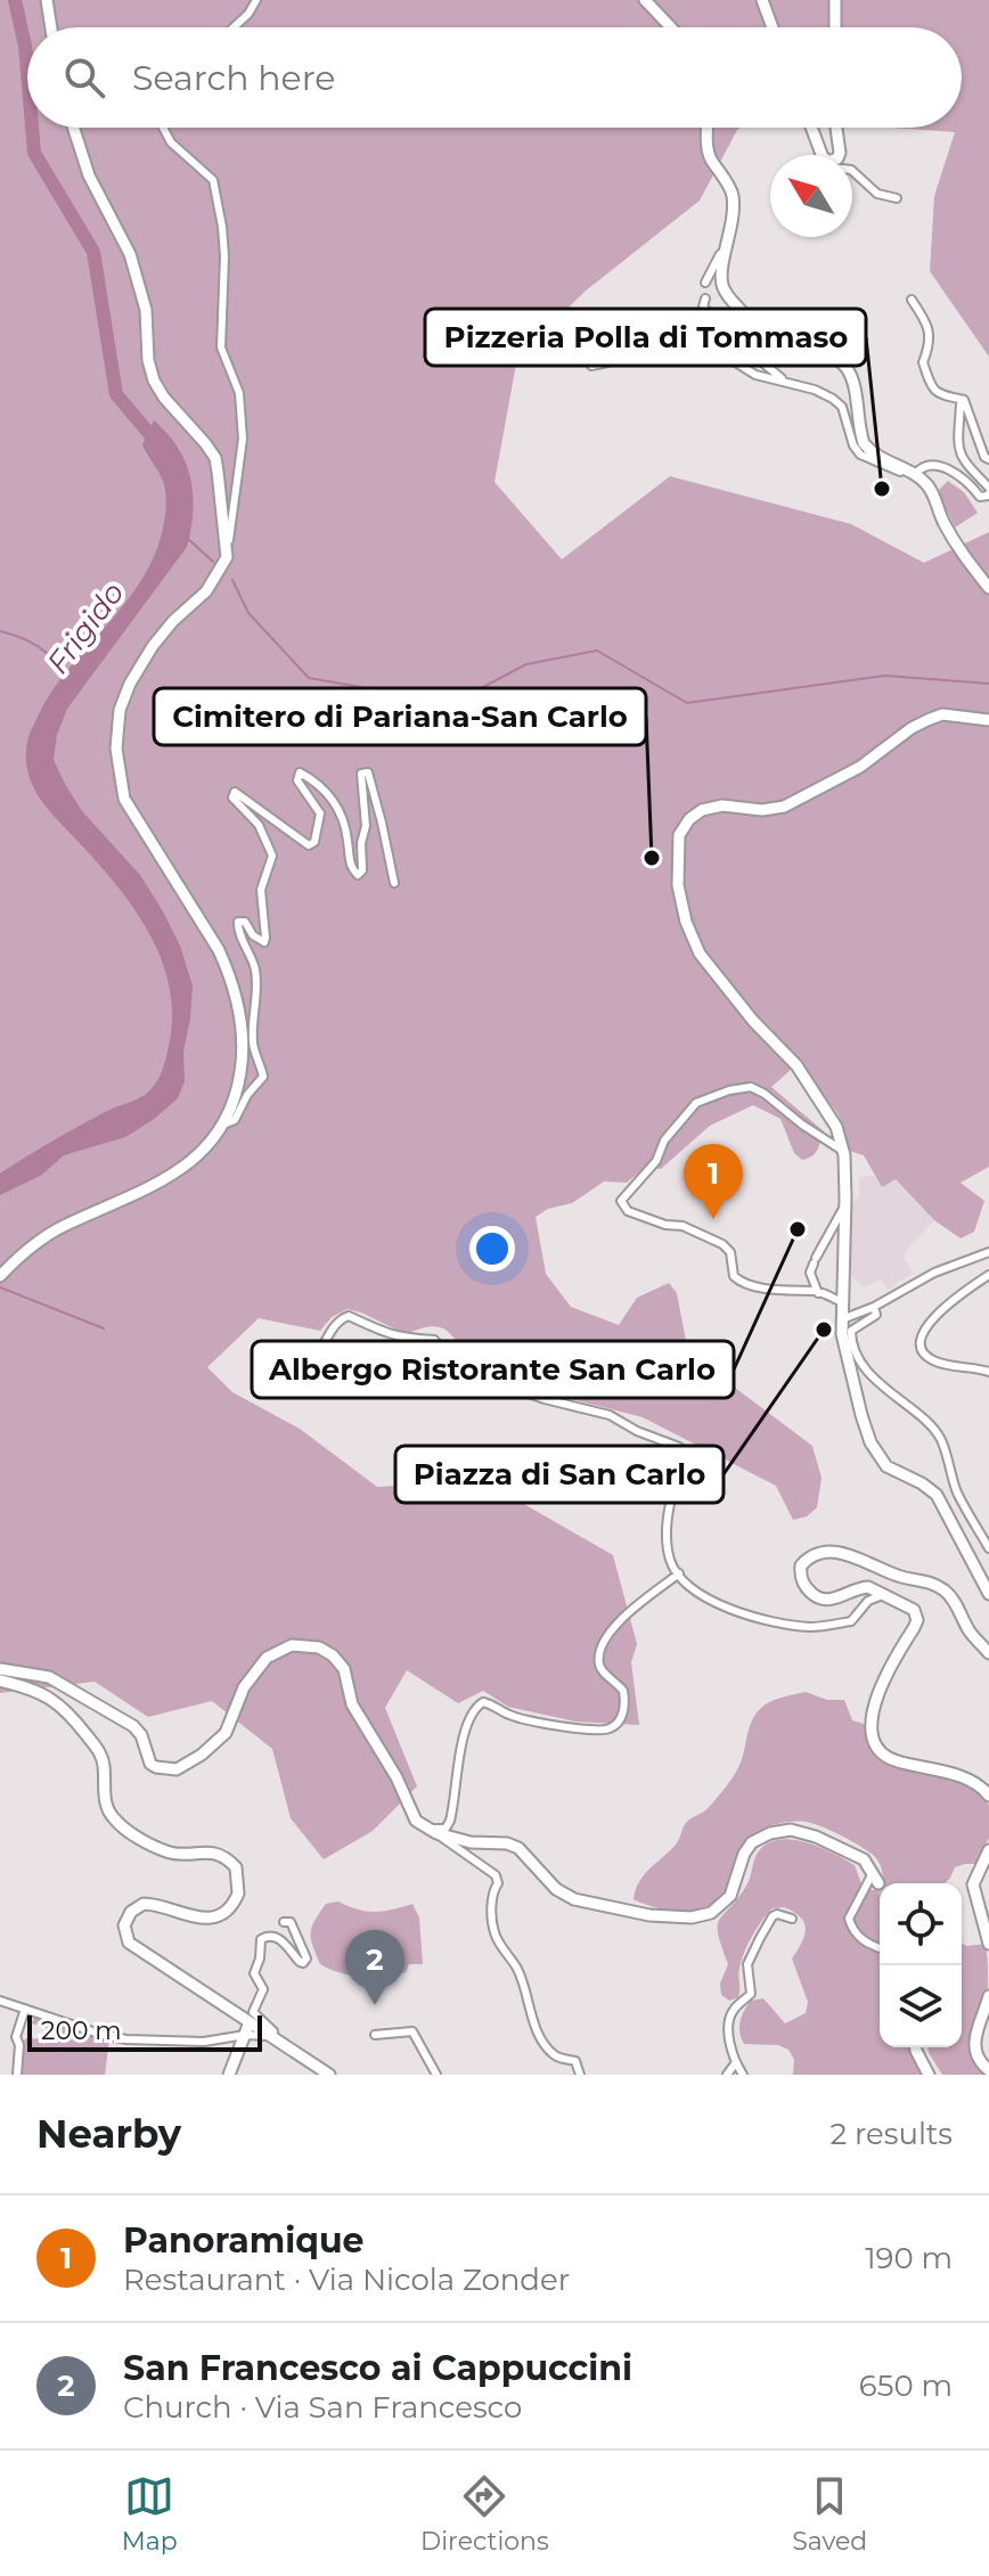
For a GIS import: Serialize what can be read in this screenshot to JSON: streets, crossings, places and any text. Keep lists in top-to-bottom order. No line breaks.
{"water":["Frigido"],"places":["Pizzeria Polla di Tommaso","Cimitero di Pariana-San Carlo","Albergo Ristorante San Carlo","Piazza di San Carlo"],"scale_bar":"200 m","north":"top left","page":{"search":"Search here","pins":["1","2"],"scale":"200 m","heading":["Nearby","2 results"],"list":[{"mark":"1","name":"Panoramique","note":"Restaurant · Via Nicola Zonder","value":"190 m"},{"mark":"2","name":"San Francesco ai Cappuccini","note":"Church · Via San Francesco","value":"650 m"}],"nav":["Map","Directions","Saved"]}}
